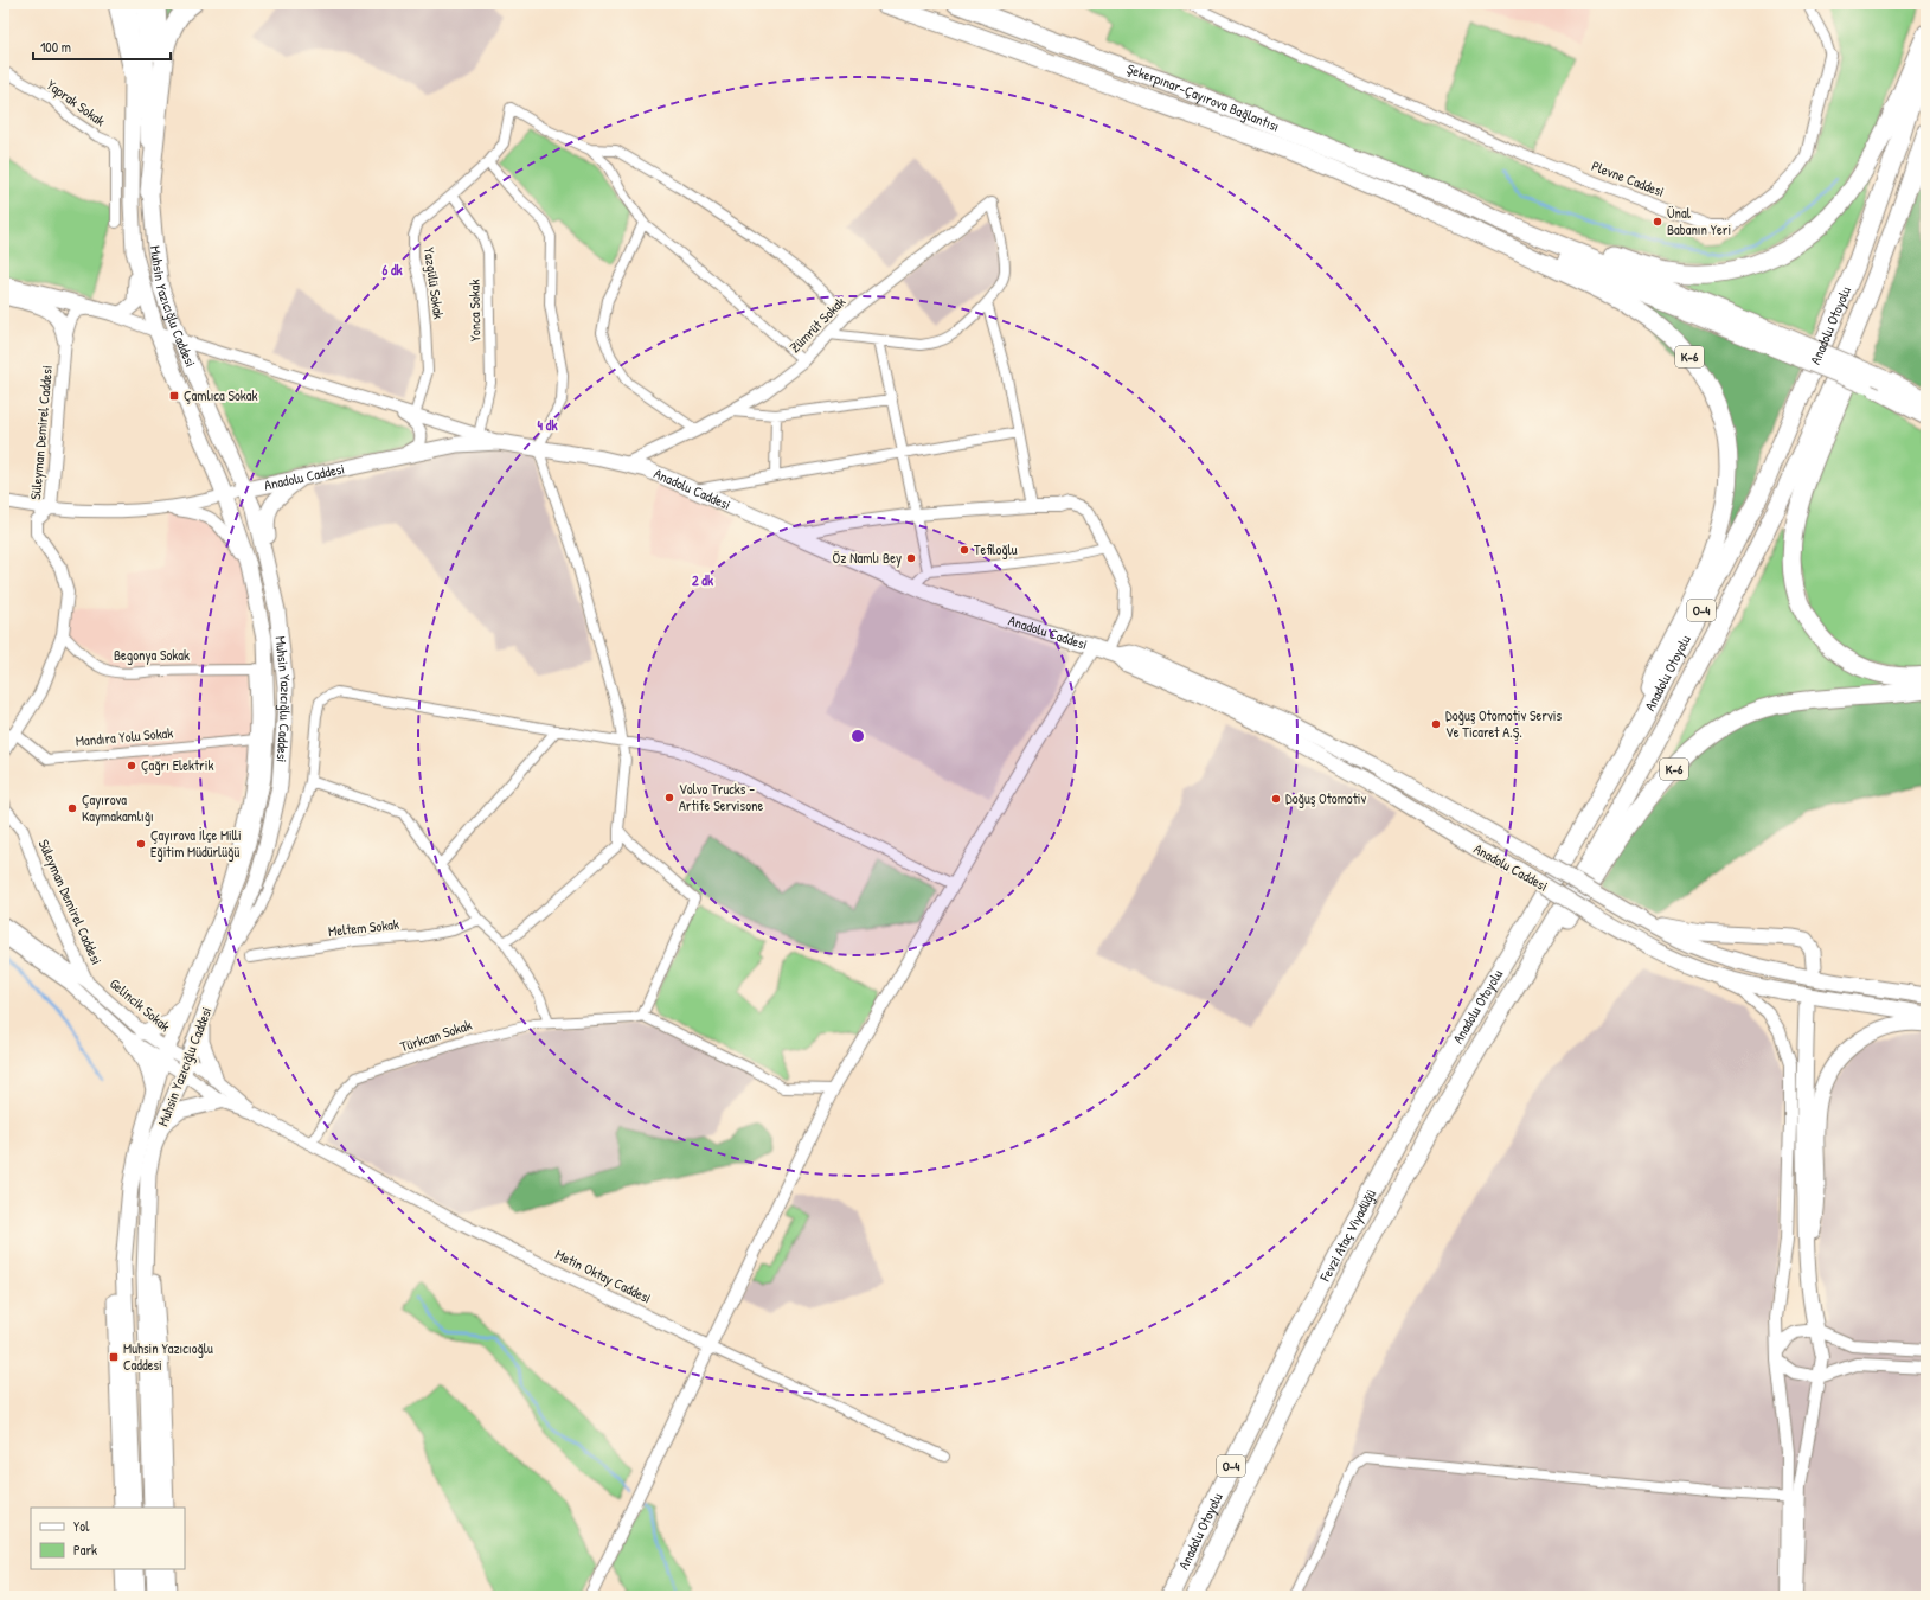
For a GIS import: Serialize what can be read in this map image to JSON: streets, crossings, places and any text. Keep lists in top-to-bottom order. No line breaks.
{"streets":{"highway":["Şekerpınar-Çayırova Bağlantısı","Anadolu Otoyolu","K-6","O-4","Fevzi Ataç Viyadüğü"],"main road":["Muhsin Yazıcığlu Caddesi","Anadolu Caddesi"],"street":["Yaprak Sokak","Plevne Caddesi","Yazgülü Sokak","Yonca Sokak","Zümrüt Sokak","Süleyman Demirel Caddesi","Begonya Sokak","Mandıra Yolu Sokak","Meltem Sokak","Gelincik Sokak","Türkcan Sokak","Metin Oktay Caddesi"]},"crossings":[["Şekerpınar-Çayırova Bağlantısı","K-6"],["Yazgülü Sokak","Yonca Sokak"],["Muhsin Yazıcığlu Caddesi","Anadolu Caddesi"],["Muhsin Yazıcığlu Caddesi","Begonya Sokak"],["Muhsin Yazıcığlu Caddesi","Mandıra Yolu Sokak"],["Muhsin Yazıcığlu Caddesi","Gelincik Sokak"],["Muhsin Yazıcığlu Caddesi","Metin Oktay Caddesi"],["Zümrüt Sokak","Anadolu Caddesi"],["Anadolu Otoyolu","K-6"],["Anadolu Otoyolu","Fevzi Ataç Viyadüğü"],["Süleyman Demirel Caddesi","Begonya Sokak"],["Süleyman Demirel Caddesi","Mandıra Yolu Sokak"],["Süleyman Demirel Caddesi","Gelincik Sokak"],["Gelincik Sokak","Metin Oktay Caddesi"],["Türkcan Sokak","Metin Oktay Caddesi"]],"places":{"other":["Ünal Babanın Yeri","Tefiloğlu","Öz Namlı Bey","Doğuş Otomotiv Servis Ve Ticaret A.Ş.","Çağrı Elektrik","Volvo Trucks - Artife Servisone","Doğuş Otomotiv","Çayırova Kaymakamlığı","Çayırova İlçe Milli Eğitim Müdürlüğü"],"transit":["Çamlıca Sokak","Muhsin Yazıcıoğlu Caddesi"]},"legend":["Yol","Park"],"scale_bar":"100 m","rings":["6 dk","4 dk","2 dk"]}
